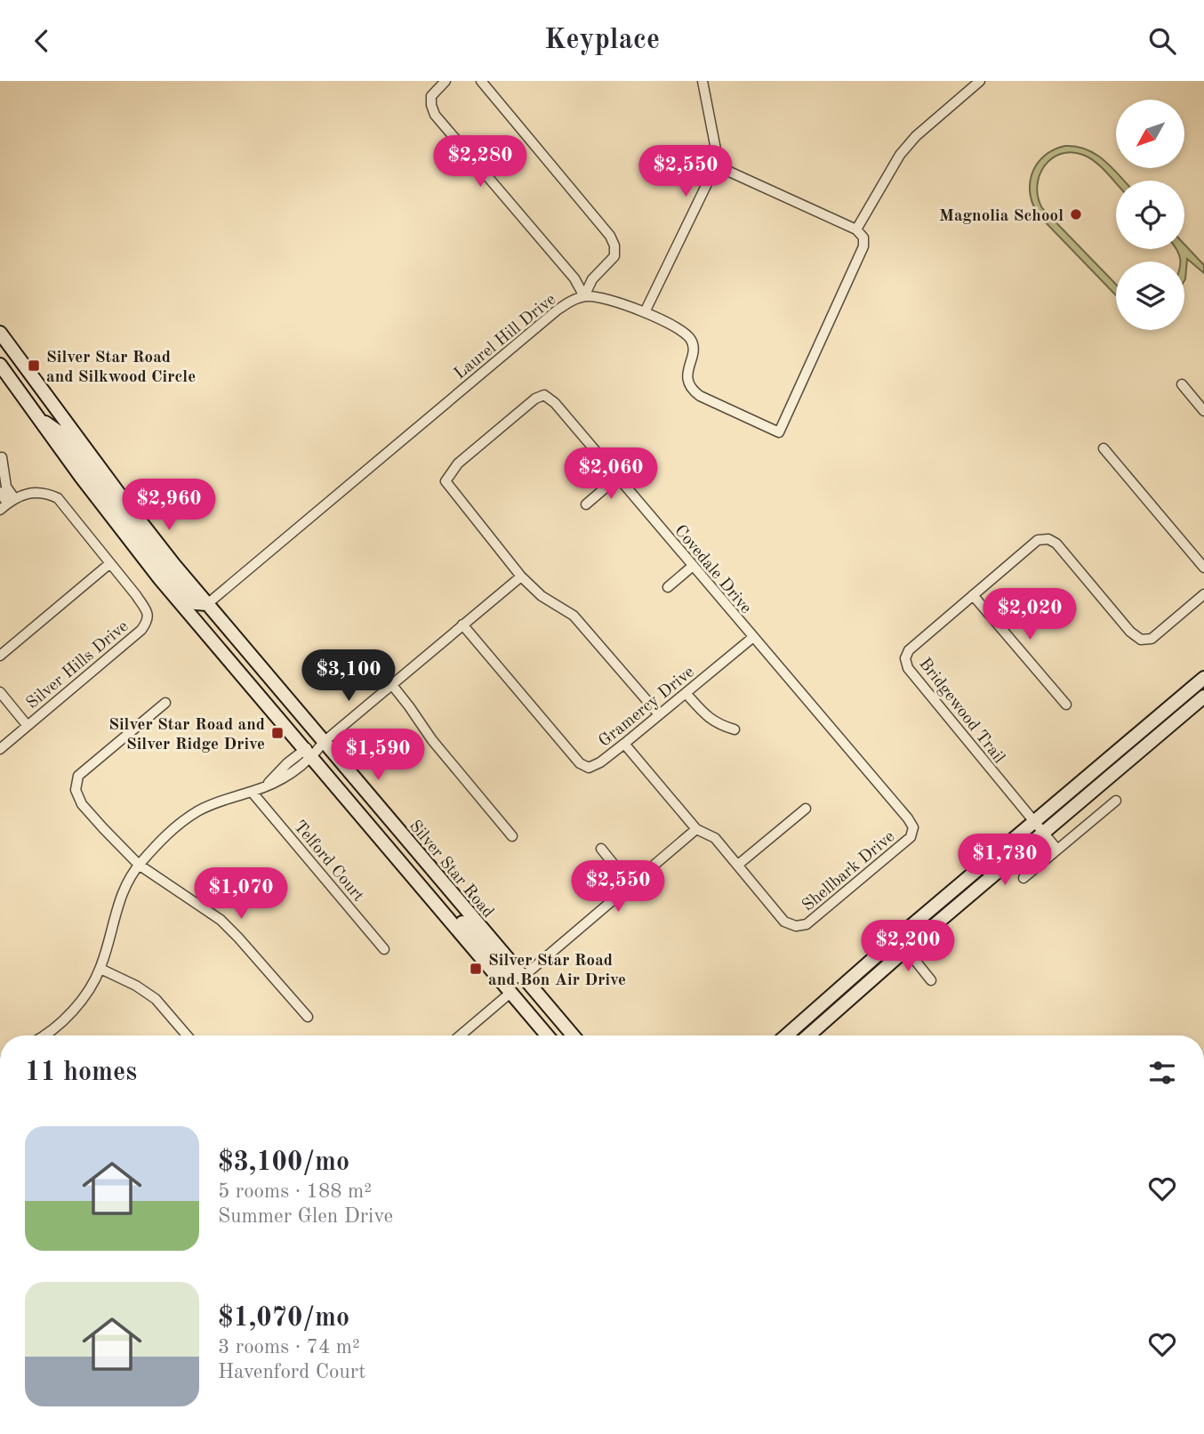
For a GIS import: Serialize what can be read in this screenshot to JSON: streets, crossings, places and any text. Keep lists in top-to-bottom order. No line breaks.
{"streets":{"main road":["Silver Star Road"],"street":["Laurel Hill Drive","Covedale Drive","Silver Hills Drive","Gramercy Drive","Bridgewood Trail","Telford Court","Shellbark Drive"]},"crossings":[["Laurel Hill Drive","Silver Star Road"],["Covedale Drive","Gramercy Drive"],["Covedale Drive","Shellbark Drive"],["Gramercy Drive","Shellbark Drive"]],"places":{"other":["Magnolia School"],"transit":["Silver Star Road and Silkwood Circle","Silver Star Road and Silver Ridge Drive","Silver Star Road and Bon Air Drive"]},"north":"bottom left","page":{"header":"Keyplace","price":["$2,280","$2,550","$2,060","$2,960","$2,020","$3,100","$1,590","$1,730","$2,550","$1,070","$2,200"],"heading":"11 homes","list":[{"name":"$3,100/mo","note":"5 rooms · 188 m² · Summer Glen Drive"},{"name":"$1,070/mo","note":"3 rooms · 74 m² · Havenford Court"}]}}
